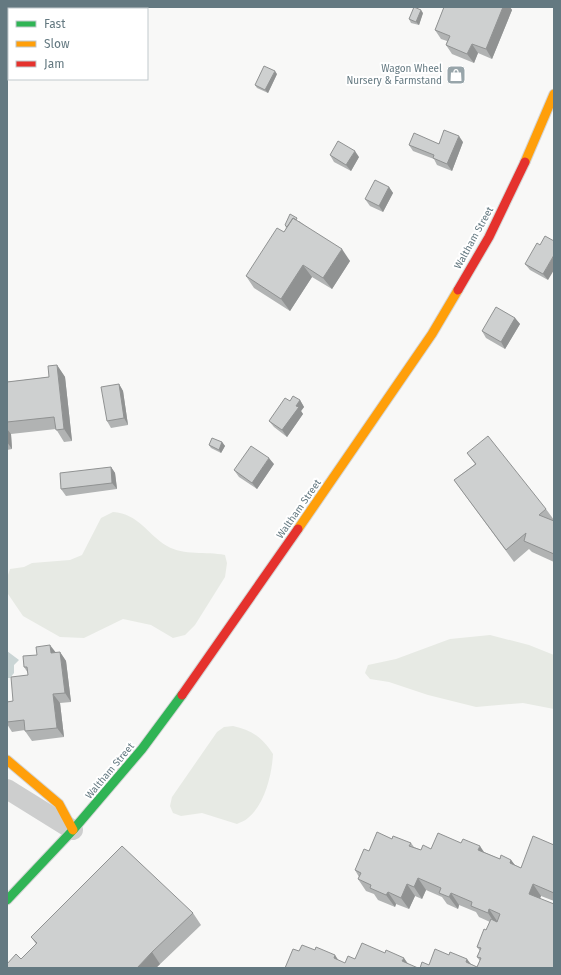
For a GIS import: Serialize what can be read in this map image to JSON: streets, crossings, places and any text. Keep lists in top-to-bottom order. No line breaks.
{"streets":{"main road":["Waltham Street"]},"places":{"shop":["Wagon Wheel Nursery & Farmstand"]},"legend":["Fast","Slow","Jam"]}
